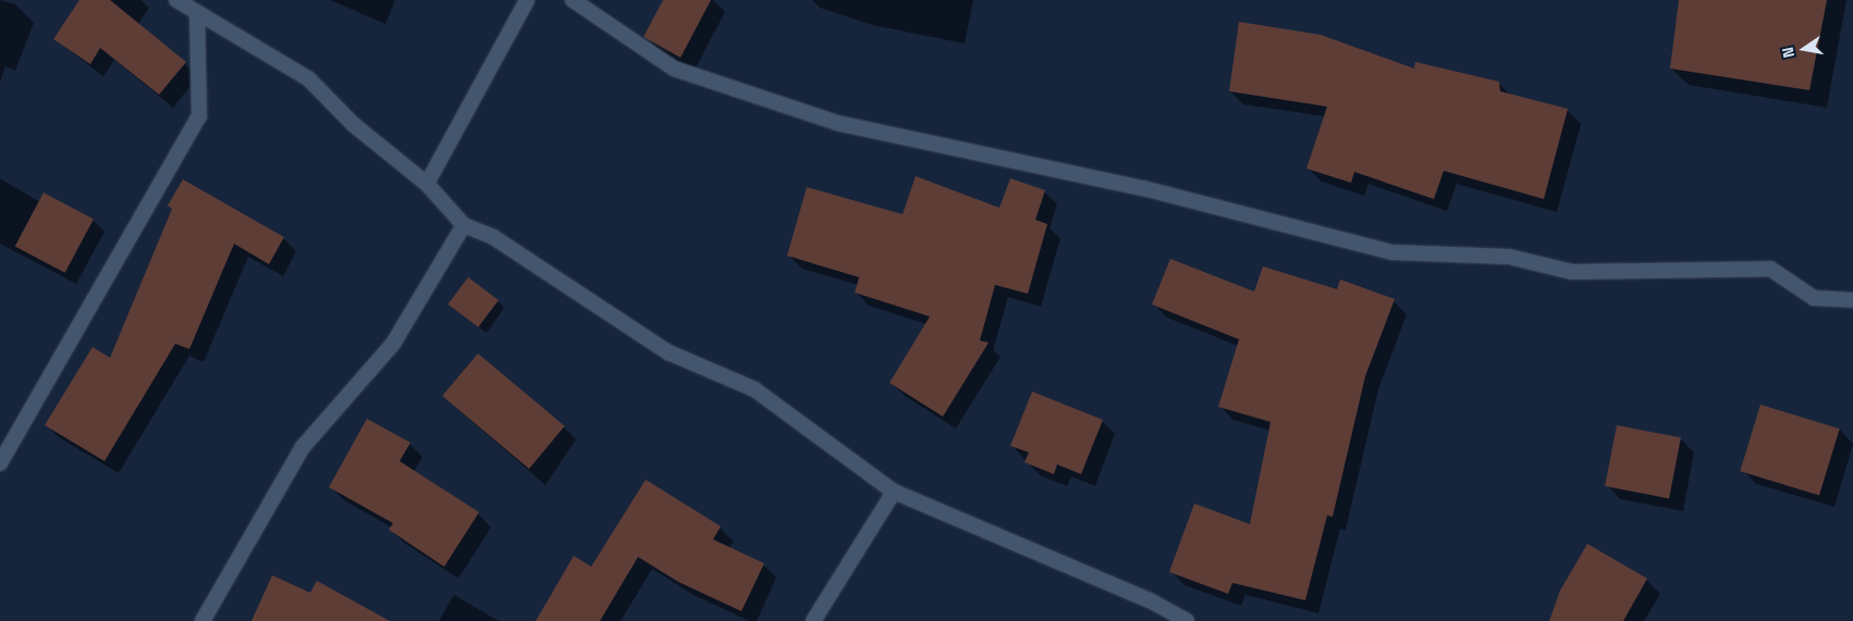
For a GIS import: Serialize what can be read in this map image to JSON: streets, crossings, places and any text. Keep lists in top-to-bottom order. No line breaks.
{"north":"left"}
